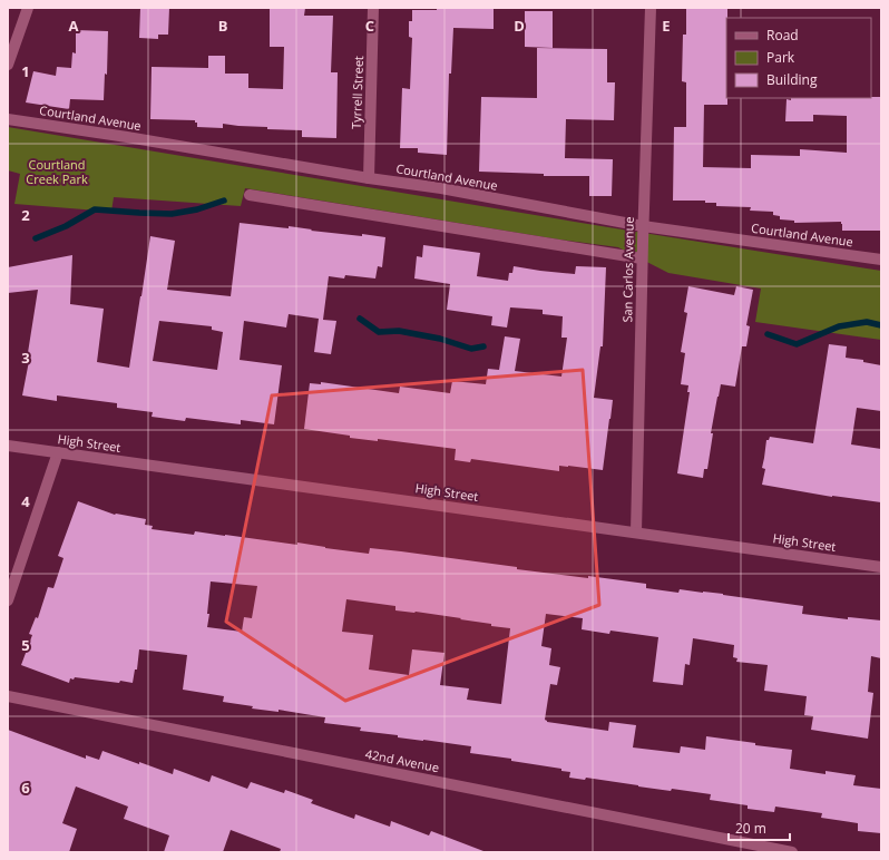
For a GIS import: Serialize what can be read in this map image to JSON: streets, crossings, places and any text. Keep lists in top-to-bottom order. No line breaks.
{"streets":{"street":["Tyrrell Street","Courtland Avenue","San Carlos Avenue","High Street","42nd Avenue"]},"crossings":[["Tyrrell Street","Courtland Avenue"],["Courtland Avenue","San Carlos Avenue"],["San Carlos Avenue","High Street"]],"parks":["Courtland Creek Park"],"legend":["Road","Park","Building"],"scale_bar":"20 m","grid":{"columns":["A","B","C","D","E"],"rows":["1","2","3","4","5","6"]}}
